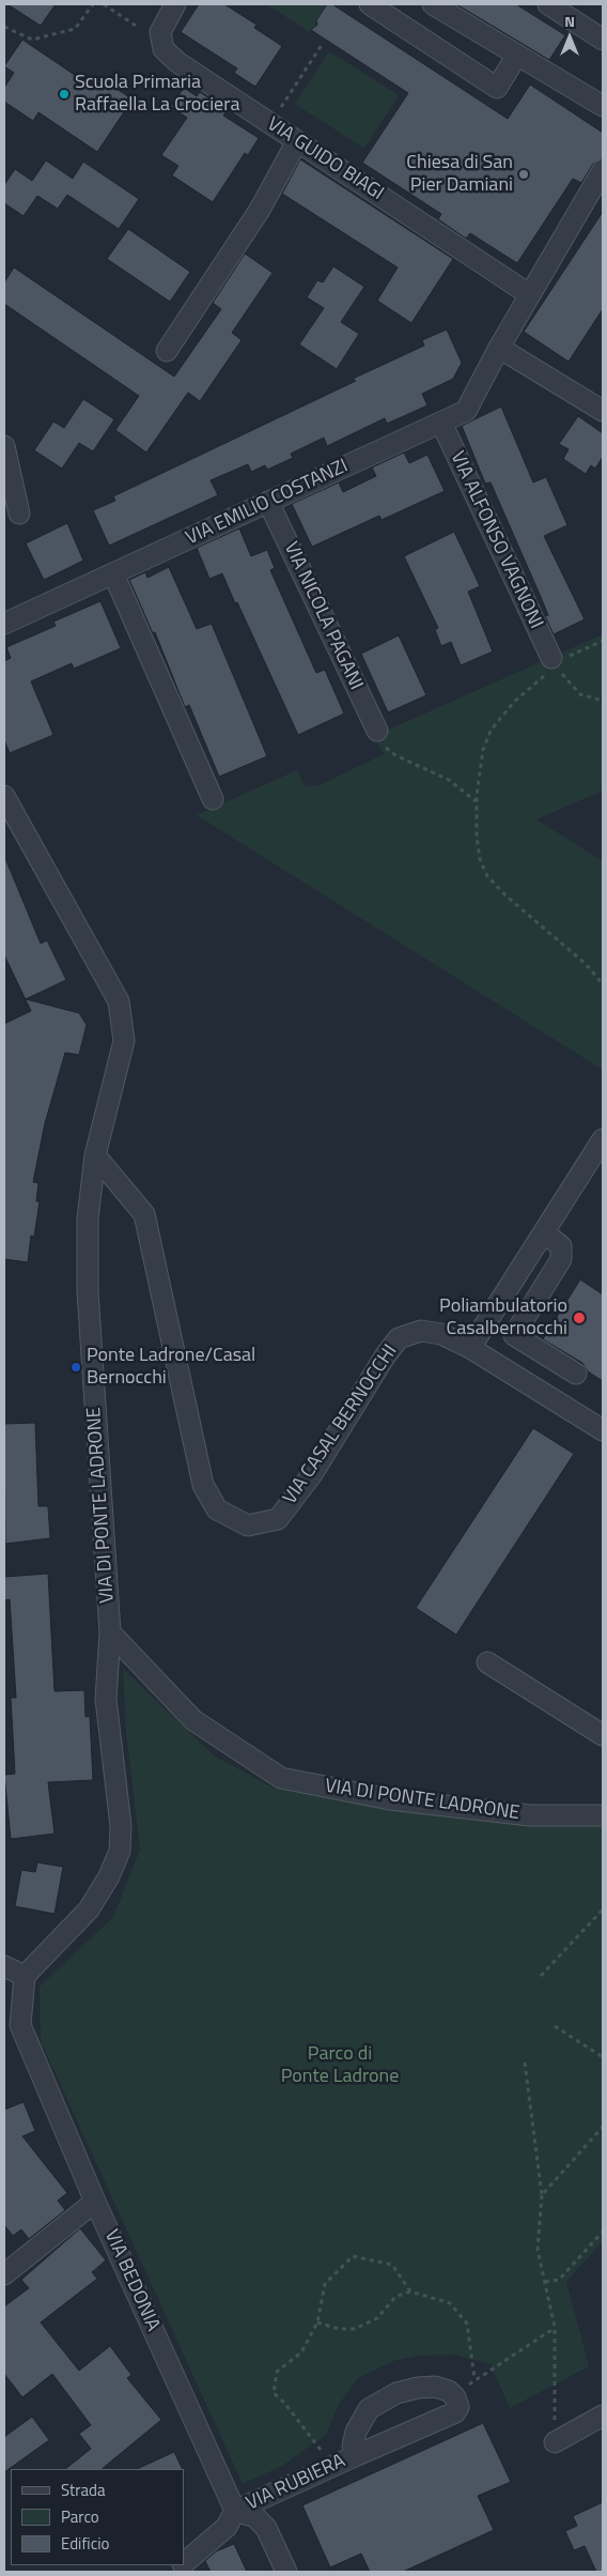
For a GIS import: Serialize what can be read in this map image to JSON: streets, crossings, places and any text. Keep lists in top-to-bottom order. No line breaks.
{"streets":{"street":["VIA GUIDO BIAGI","VIA EMILIO COSTANZI","VIA ALFONSO VAGNONI","VIA NICOLA PAGANI","VIA CASAL BERNOCCHI","VIA DI PONTE LADRONE","VIA BEDONIA","VIA RUBIERA"]},"crossings":[["VIA EMILIO COSTANZI","VIA ALFONSO VAGNONI"],["VIA EMILIO COSTANZI","VIA NICOLA PAGANI"],["VIA CASAL BERNOCCHI","VIA DI PONTE LADRONE"],["VIA BEDONIA","VIA RUBIERA"]],"parks":["Parco di Ponte Ladrone"],"places":["Scuola Primaria Raffaella La Crociera","Chiesa di San Pier Damiani","Poliambulatorio Casalbernocchi","Ponte Ladrone/Casal Bernocchi"],"legend":["Strada","Parco","Edificio"],"north":"top"}
